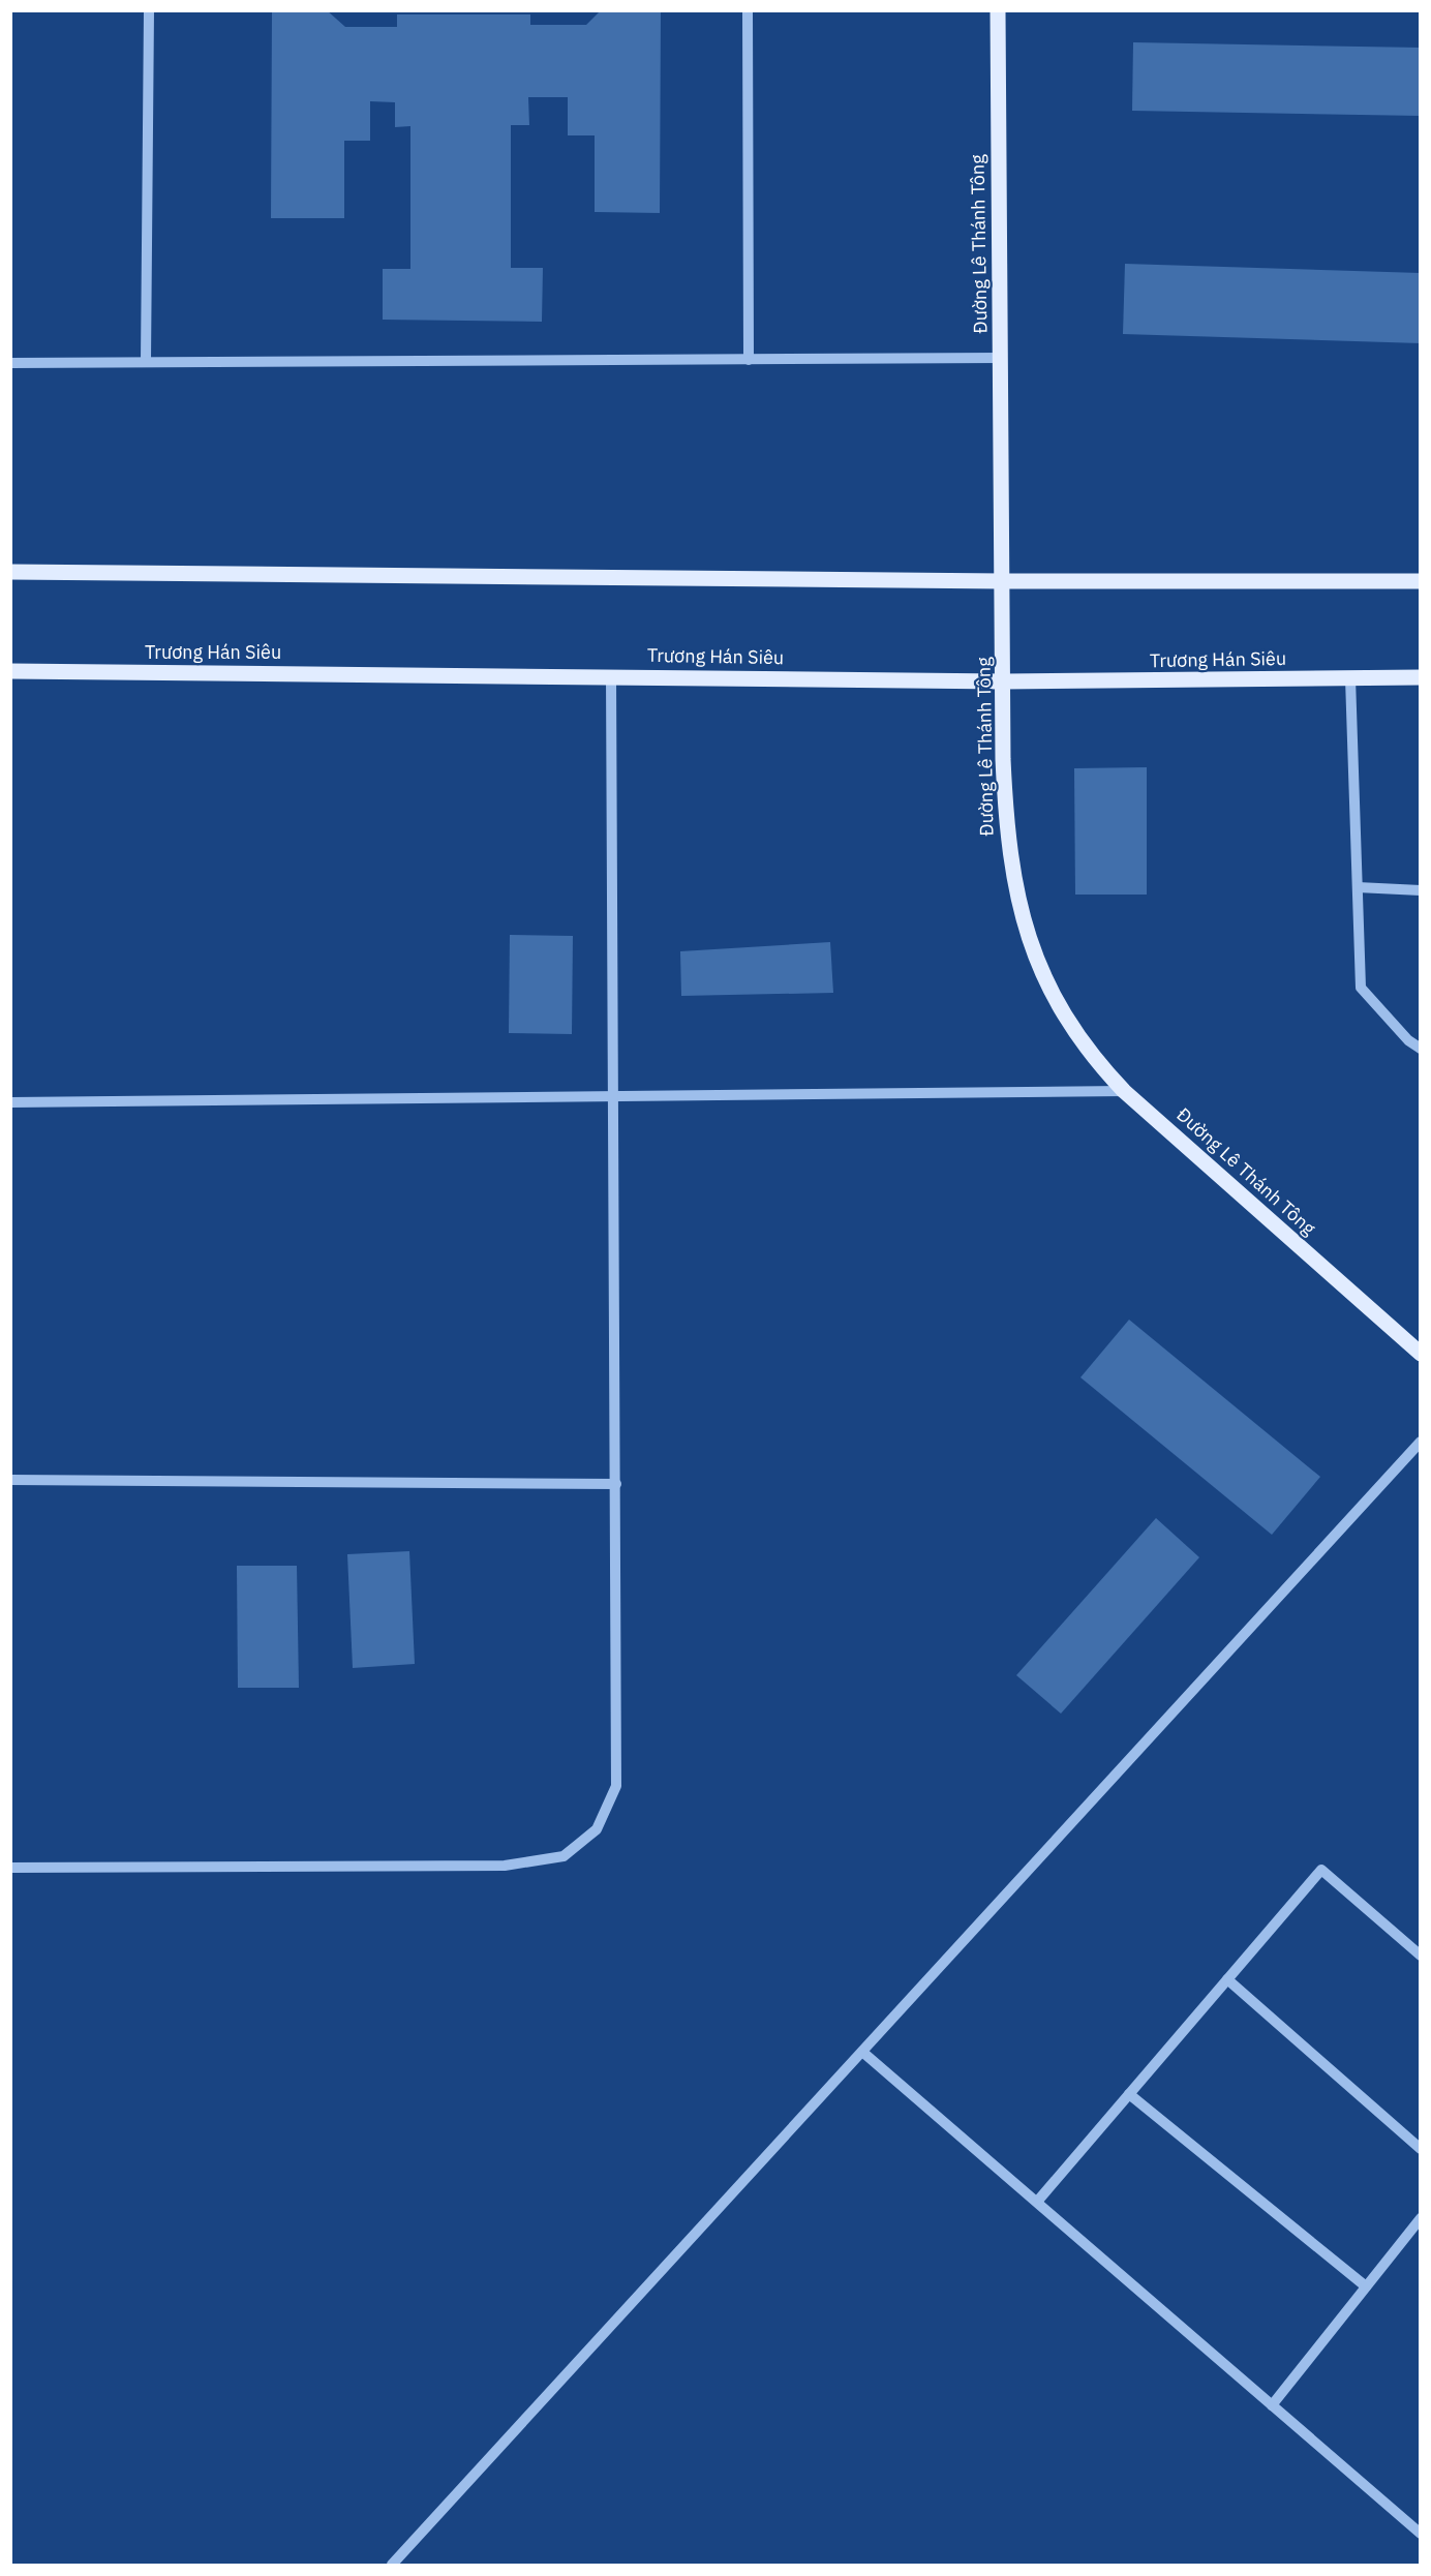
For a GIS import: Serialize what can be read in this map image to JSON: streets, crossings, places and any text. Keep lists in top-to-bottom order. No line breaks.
{"streets":{"main road":["Đường Lê Thánh Tông","Trương Hán Siêu"]},"crossings":[["Đường Lê Thánh Tông","Trương Hán Siêu"]]}
